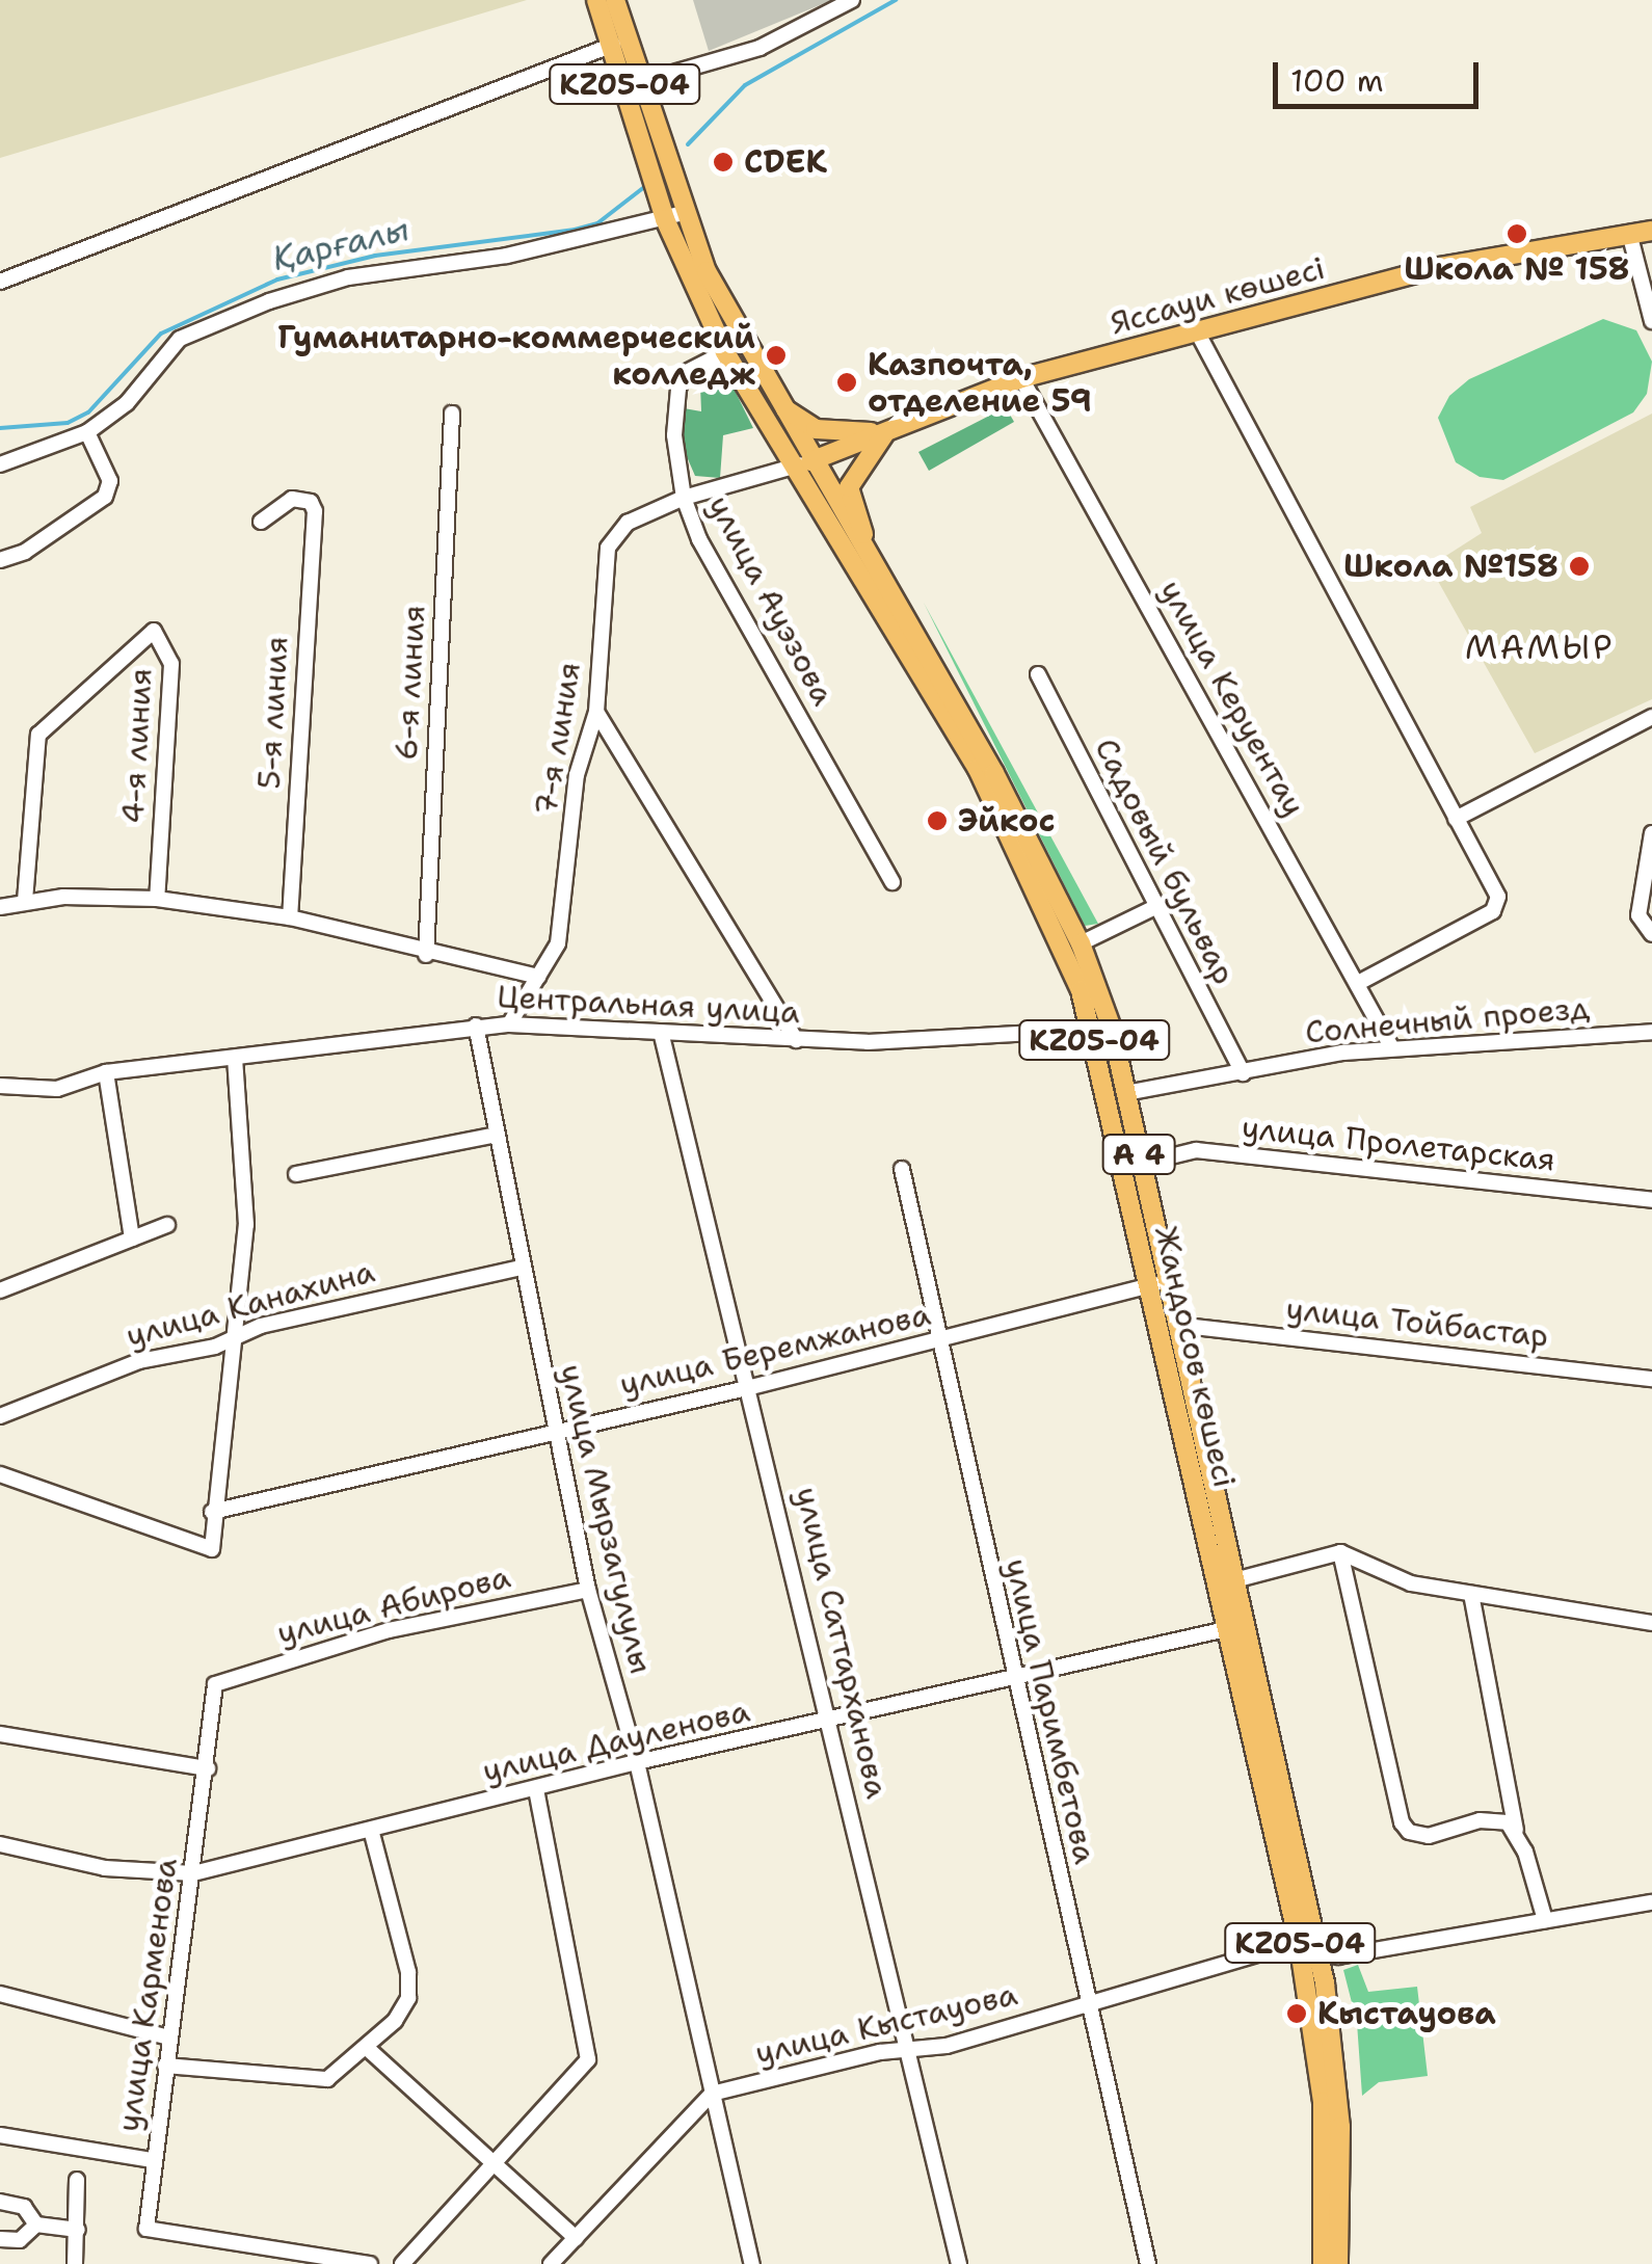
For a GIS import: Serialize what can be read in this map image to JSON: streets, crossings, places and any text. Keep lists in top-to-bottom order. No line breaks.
{"streets":{"main road":["KZ05-04","Яссауи көшесі","А 4","Жандосов көшесі"],"street":["улица Ауэзова","6-я линия","улица Керуентау","5-я линия","7-я линия","4-я линия","Садовый бульвар","Центральная улица","Солнечный проезд","улица Пролетарская","улица Канахина","улица Тойбастар","улица Беремжанова","улица Мырзагулулы","улица Абирова","улица Саттарханова","улица Паримбетова","улица Дауленова","улица Карменова","улица Кыстауова"]},"crossings":[["KZ05-04","Яссауи көшесі"],["KZ05-04","улица Ауэзова"],["KZ05-04","7-я линия"],["KZ05-04","Жандосов көшесі"],["Яссауи көшесі","улица Керуентау"],["Яссауи көшесі","7-я линия"],["Яссауи көшесі","Жандосов көшесі"],["улица Ауэзова","7-я линия"],["улица Керуентау","Солнечный проезд"],["7-я линия","Центральная улица"],["7-я линия","Жандосов көшесі"],["Садовый бульвар","Солнечный проезд"],["Центральная улица","Жандосов көшесі"],["Центральная улица","улица Мырзагулулы"],["Центральная улица","улица Саттарханова"],["Солнечный проезд","Жандосов көшесі"],["улица Пролетарская","Жандосов көшесі"],["улица Канахина","улица Мырзагулулы"],["улица Тойбастар","Жандосов көшесі"],["улица Беремжанова","Жандосов көшесі"],["улица Беремжанова","улица Мырзагулулы"],["улица Беремжанова","улица Саттарханова"],["улица Беремжанова","улица Паримбетова"],["Жандосов көшесі","улица Дауленова"],["Жандосов көшесі","улица Кыстауова"],["улица Мырзагулулы","улица Абирова"],["улица Мырзагулулы","улица Дауленова"],["улица Мырзагулулы","улица Кыстауова"],["улица Абирова","улица Карменова"],["улица Саттарханова","улица Дауленова"],["улица Саттарханова","улица Кыстауова"],["улица Паримбетова","улица Дауленова"],["улица Паримбетова","улица Кыстауова"],["улица Дауленова","улица Карменова"]],"districts":["МАМЫР"],"water":["Қарғалы"],"places":["CDEK","Школа № 158","Гуманитарно-коммерческий колледж","Казпочта, отделение 59","Школа №158","Эйкос","Кыстауова"],"scale_bar":"100 m"}
